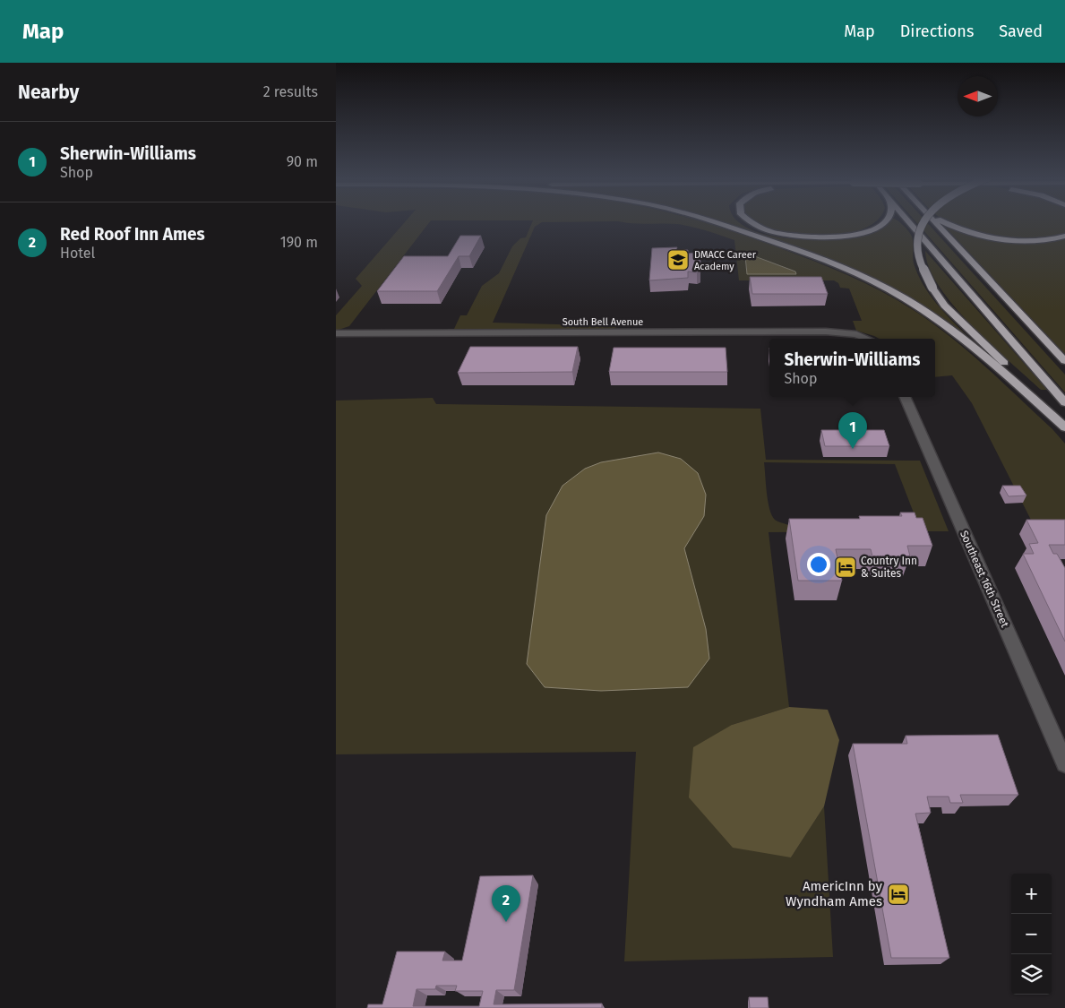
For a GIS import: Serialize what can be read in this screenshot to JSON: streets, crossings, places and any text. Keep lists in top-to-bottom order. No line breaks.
{"streets":{"street":["South Bell Avenue","Southeast 16th Street"]},"places":{"school or university":["DMACC Career Academy"],"hotel":["Country Inn & Suites","AmericInn by Wyndham Ames"]},"north":"left","page":{"header":"Map","nav":["Map","Directions","Saved"],"heading":["Nearby","2 results"],"list":[{"mark":"1","name":"Sherwin-Williams","note":"Shop","value":"90 m"},{"mark":"2","name":"Red Roof Inn Ames","note":"Hotel","value":"190 m"}],"popup":["Sherwin-Williams","Shop"],"pins":["1","2"],"map_buttons":["+","−"]}}
